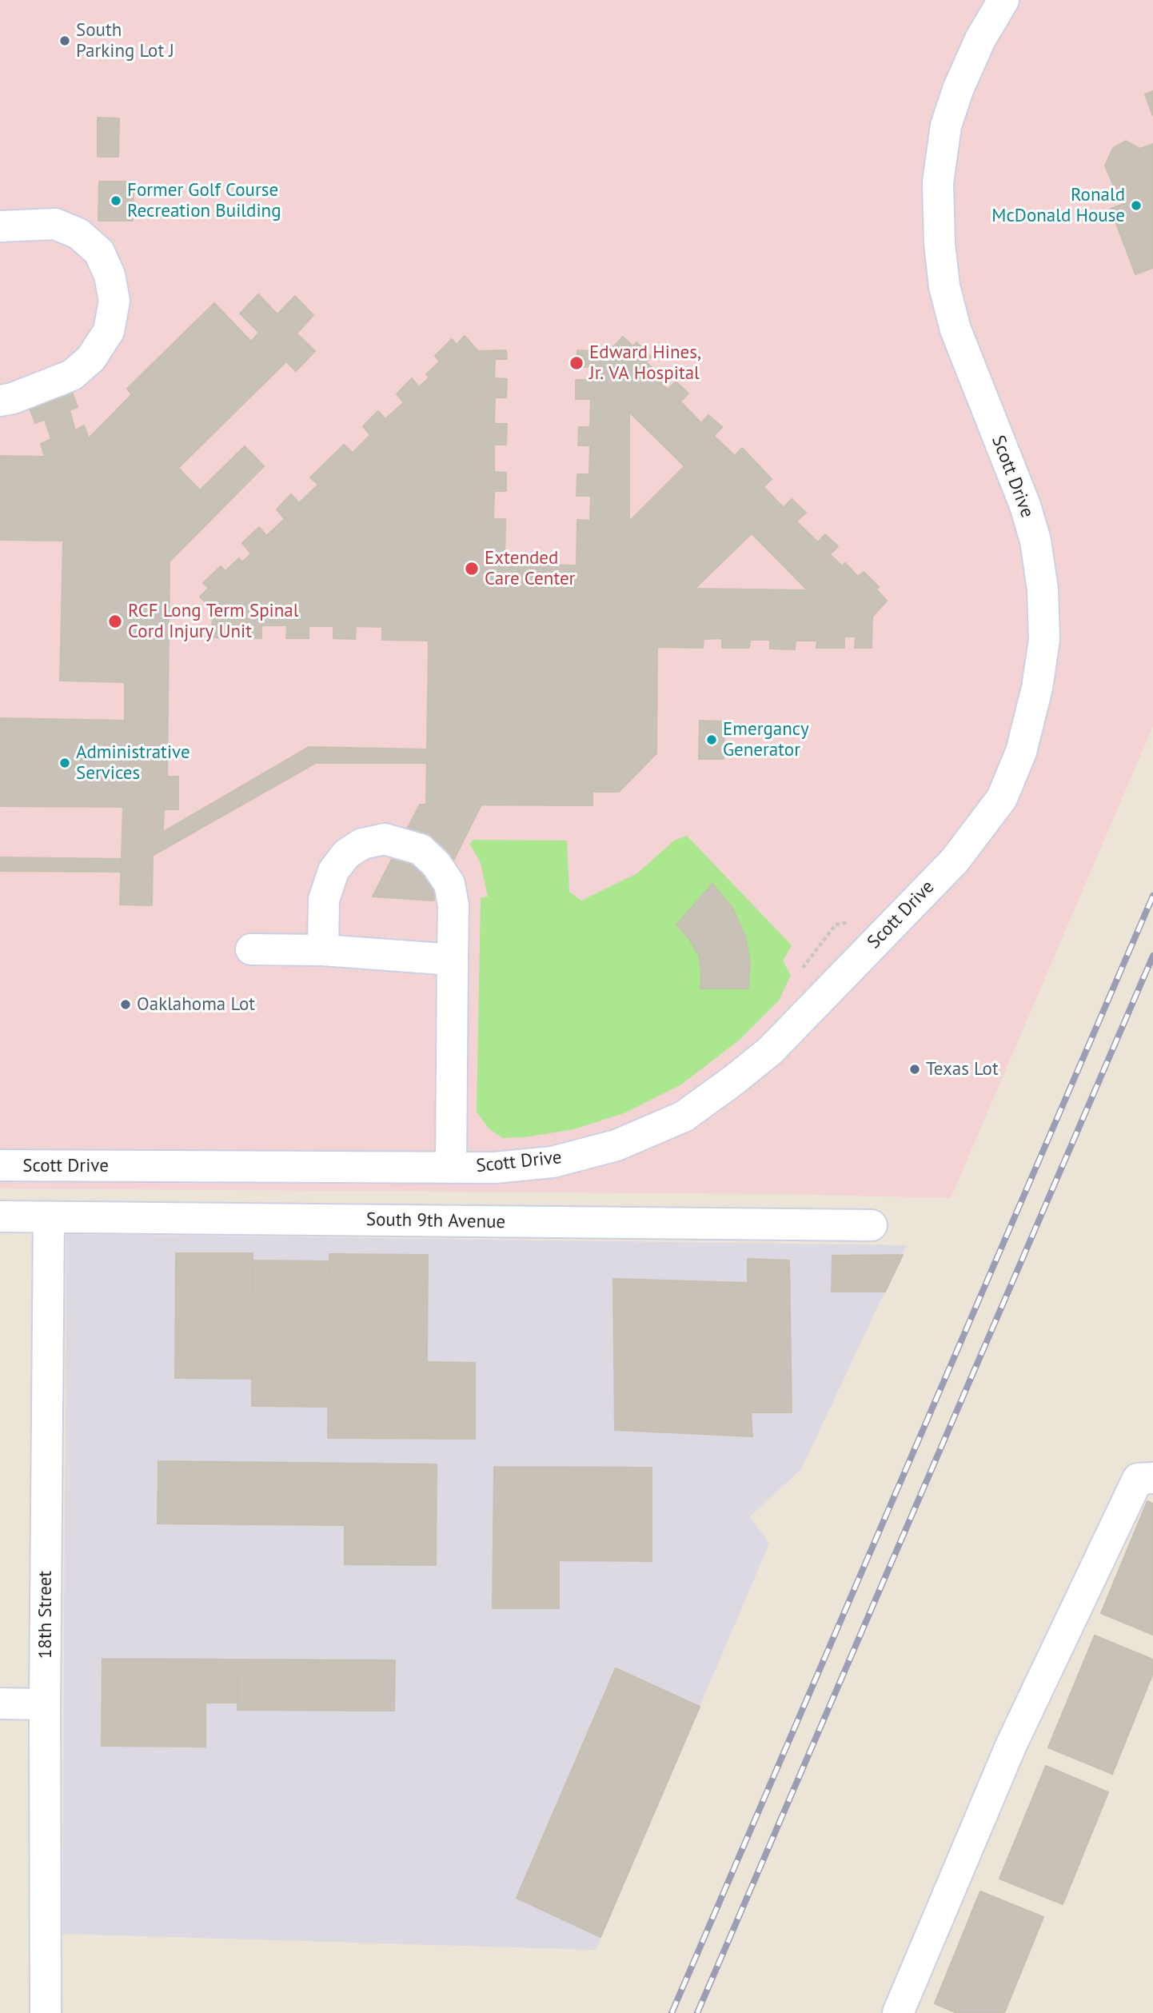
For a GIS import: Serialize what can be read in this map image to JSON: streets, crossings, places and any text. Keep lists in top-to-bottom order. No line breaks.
{"streets":{"street":["Scott Drive","South 9th Avenue","18th Street"]},"crossings":[["South 9th Avenue","18th Street"]],"places":["South Parking Lot J","Former Golf Course Recreation Building","Ronald McDonald House","Edward Hines, Jr. VA Hospital","Extended Care Center","RCF Long Term Spinal Cord Injury Unit","Emergancy Generator","Administrative Services","Oaklahoma Lot","Texas Lot"]}
